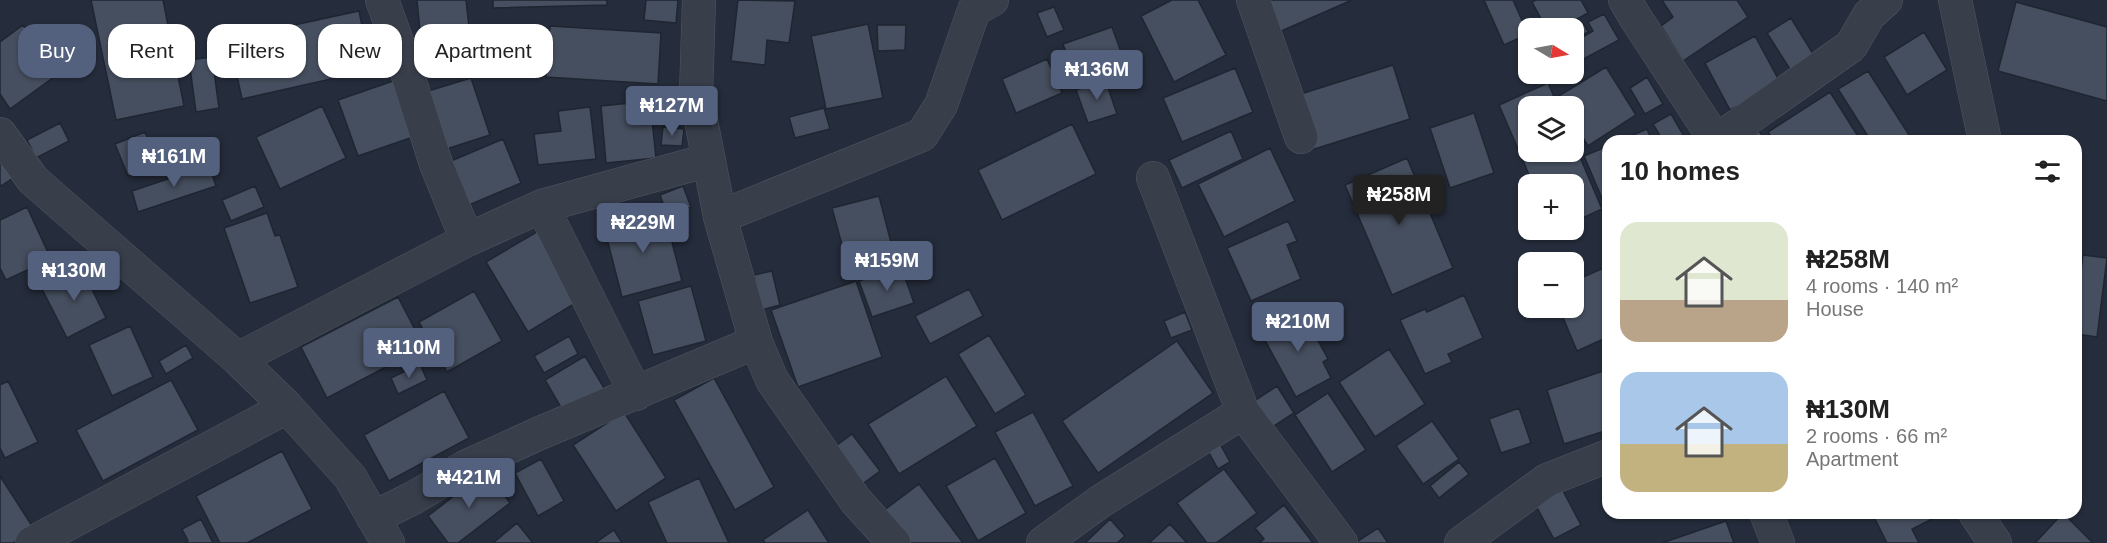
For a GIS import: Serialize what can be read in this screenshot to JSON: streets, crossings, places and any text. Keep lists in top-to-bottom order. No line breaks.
{"north":"right","page":{"map_buttons":["+","−"],"chip":["Buy","Rent","Filters","New","Apartment"],"price":["₦136M","₦127M","₦161M","₦258M","₦229M","₦159M","₦130M","₦210M","₦110M","₦421M"],"heading":"10 homes","list":[{"name":"₦258M","note":"4 rooms · 140 m² · House"},{"name":"₦130M","note":"2 rooms · 66 m² · Apartment"}]}}
